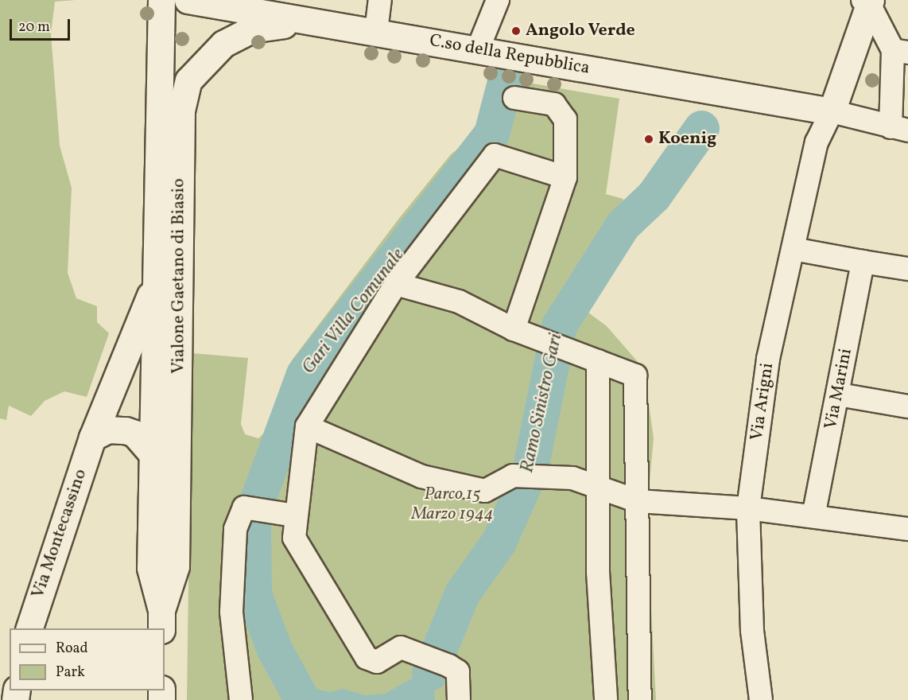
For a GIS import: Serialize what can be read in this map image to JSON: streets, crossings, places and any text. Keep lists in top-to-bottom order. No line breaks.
{"streets":{"street":["C.so della Repubblica","Vialone Gaetano di Biasio","Via Marini","Via Arigni","Via Montecassino"]},"crossings":[["C.so della Repubblica","Vialone Gaetano di Biasio"],["C.so della Repubblica","Via Arigni"],["Vialone Gaetano di Biasio","Via Montecassino"]],"water":["Gari Villa Comunale","Ramo Sinistro Gari"],"parks":["Parco 15 Marzo 1944"],"places":["Angolo Verde","Koenig"],"legend":["Road","Park"],"scale_bar":"20 m"}
